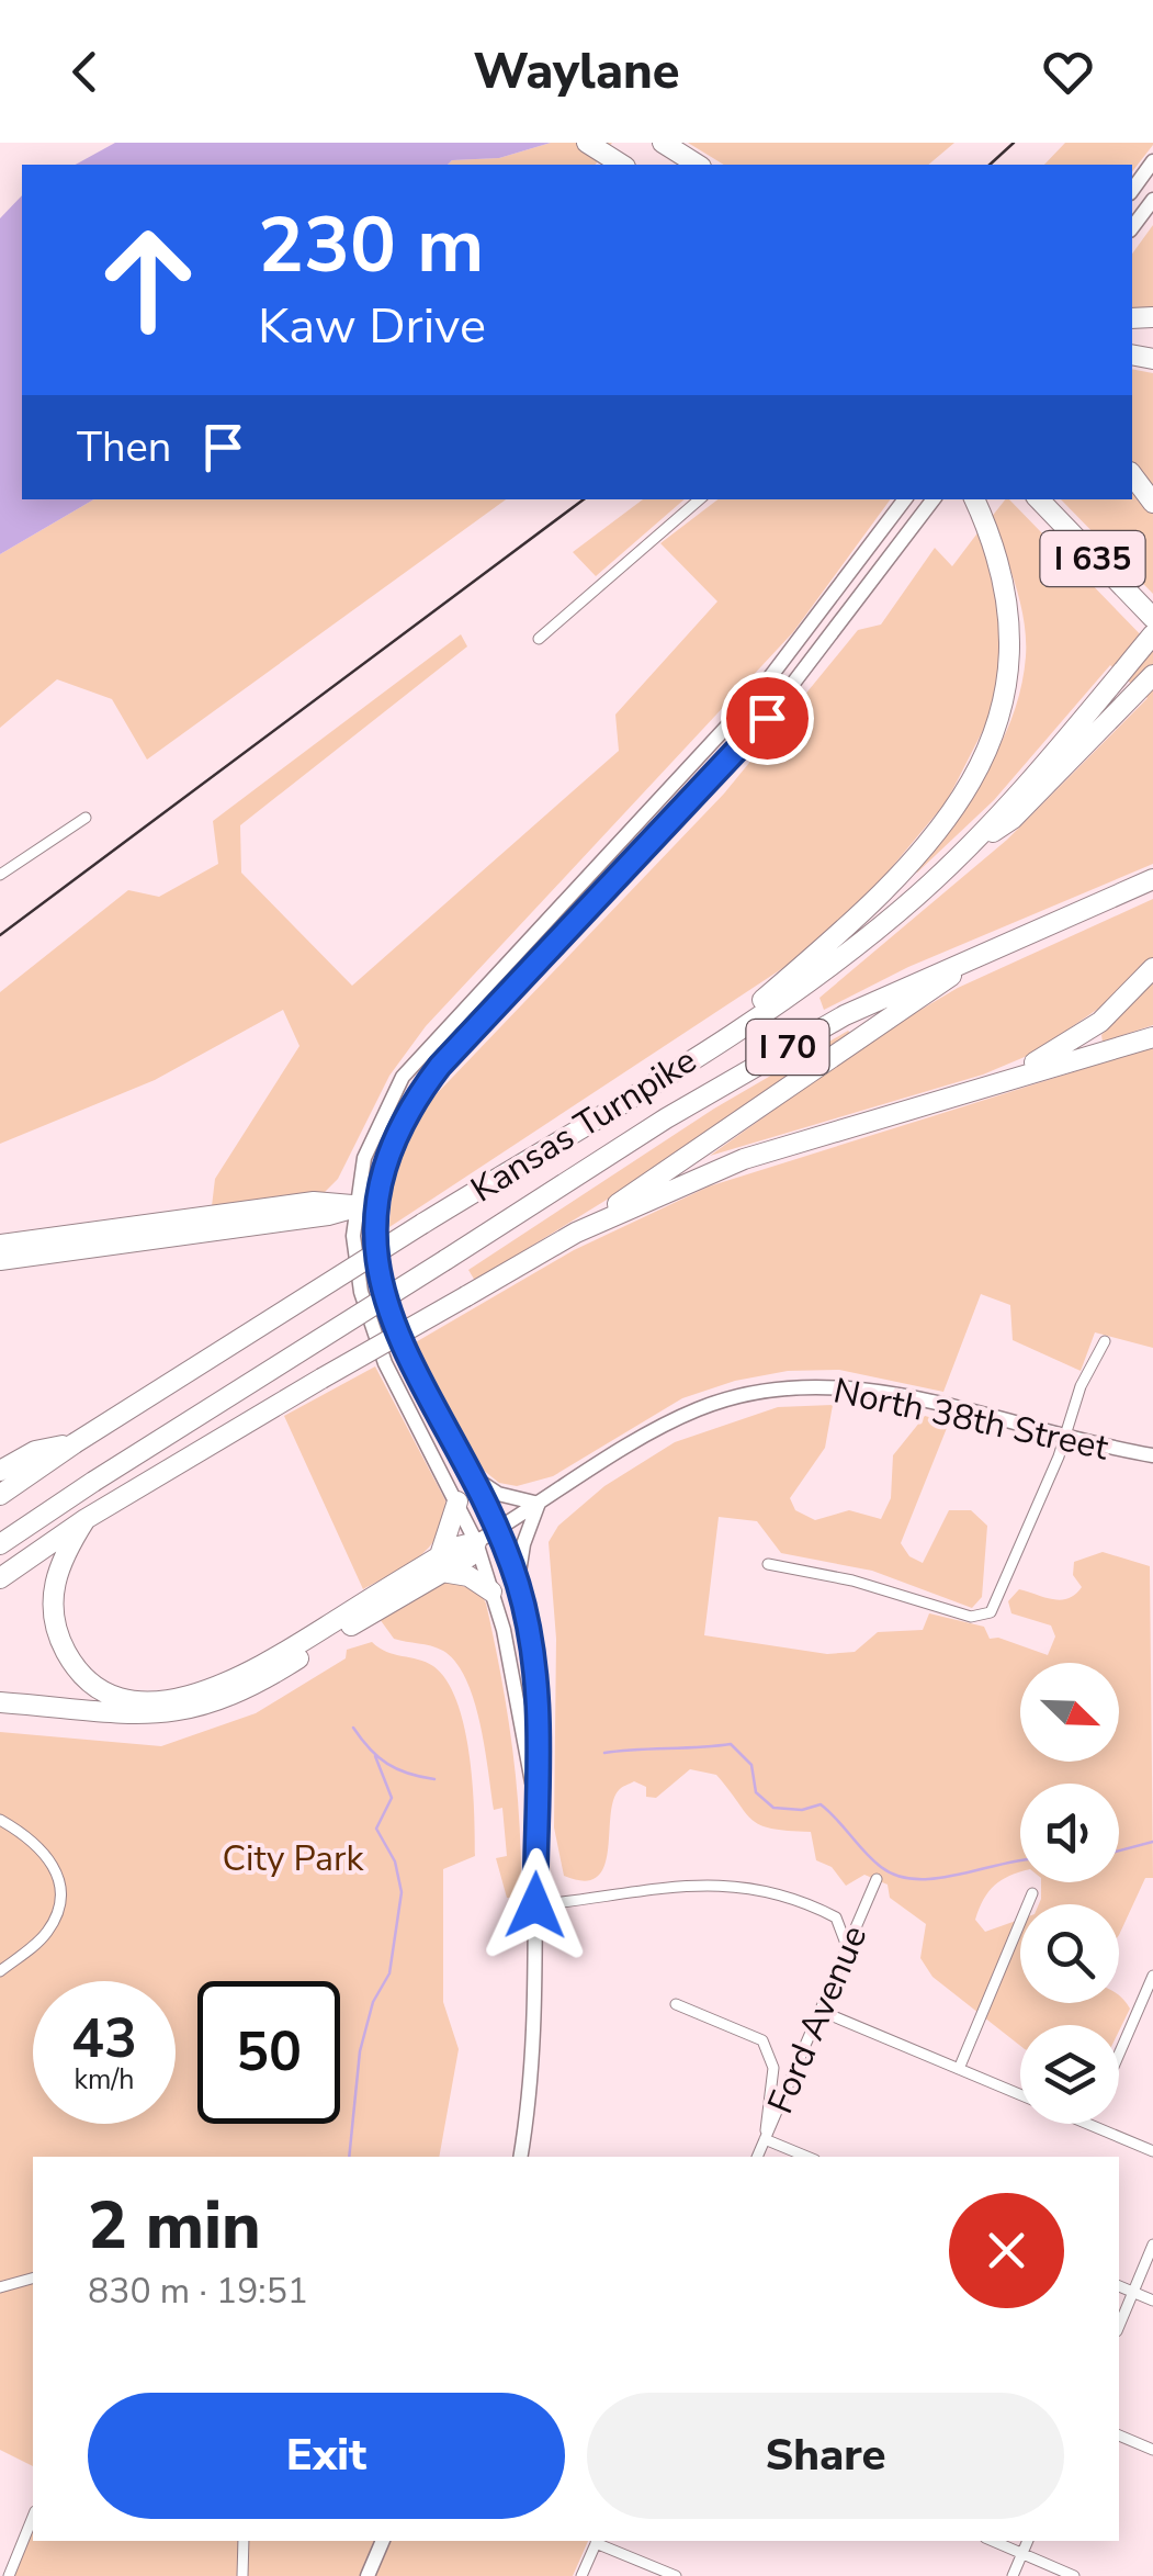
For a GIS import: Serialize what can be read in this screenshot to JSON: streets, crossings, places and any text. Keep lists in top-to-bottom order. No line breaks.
{"streets":{"highway":["I 635","I 70","Kansas Turnpike"],"main road":["North 38th Street"],"street":["Ford Avenue"]},"parks":["City Park"],"north":"bottom right","page":{"header":"Waylane","turn":["230 m","Kaw Drive"],"then":"Then","speed":"43 km/h","limit":"50","heading":["2 min","830 m · 19:51"],"buttons":["Exit","Share"]}}
